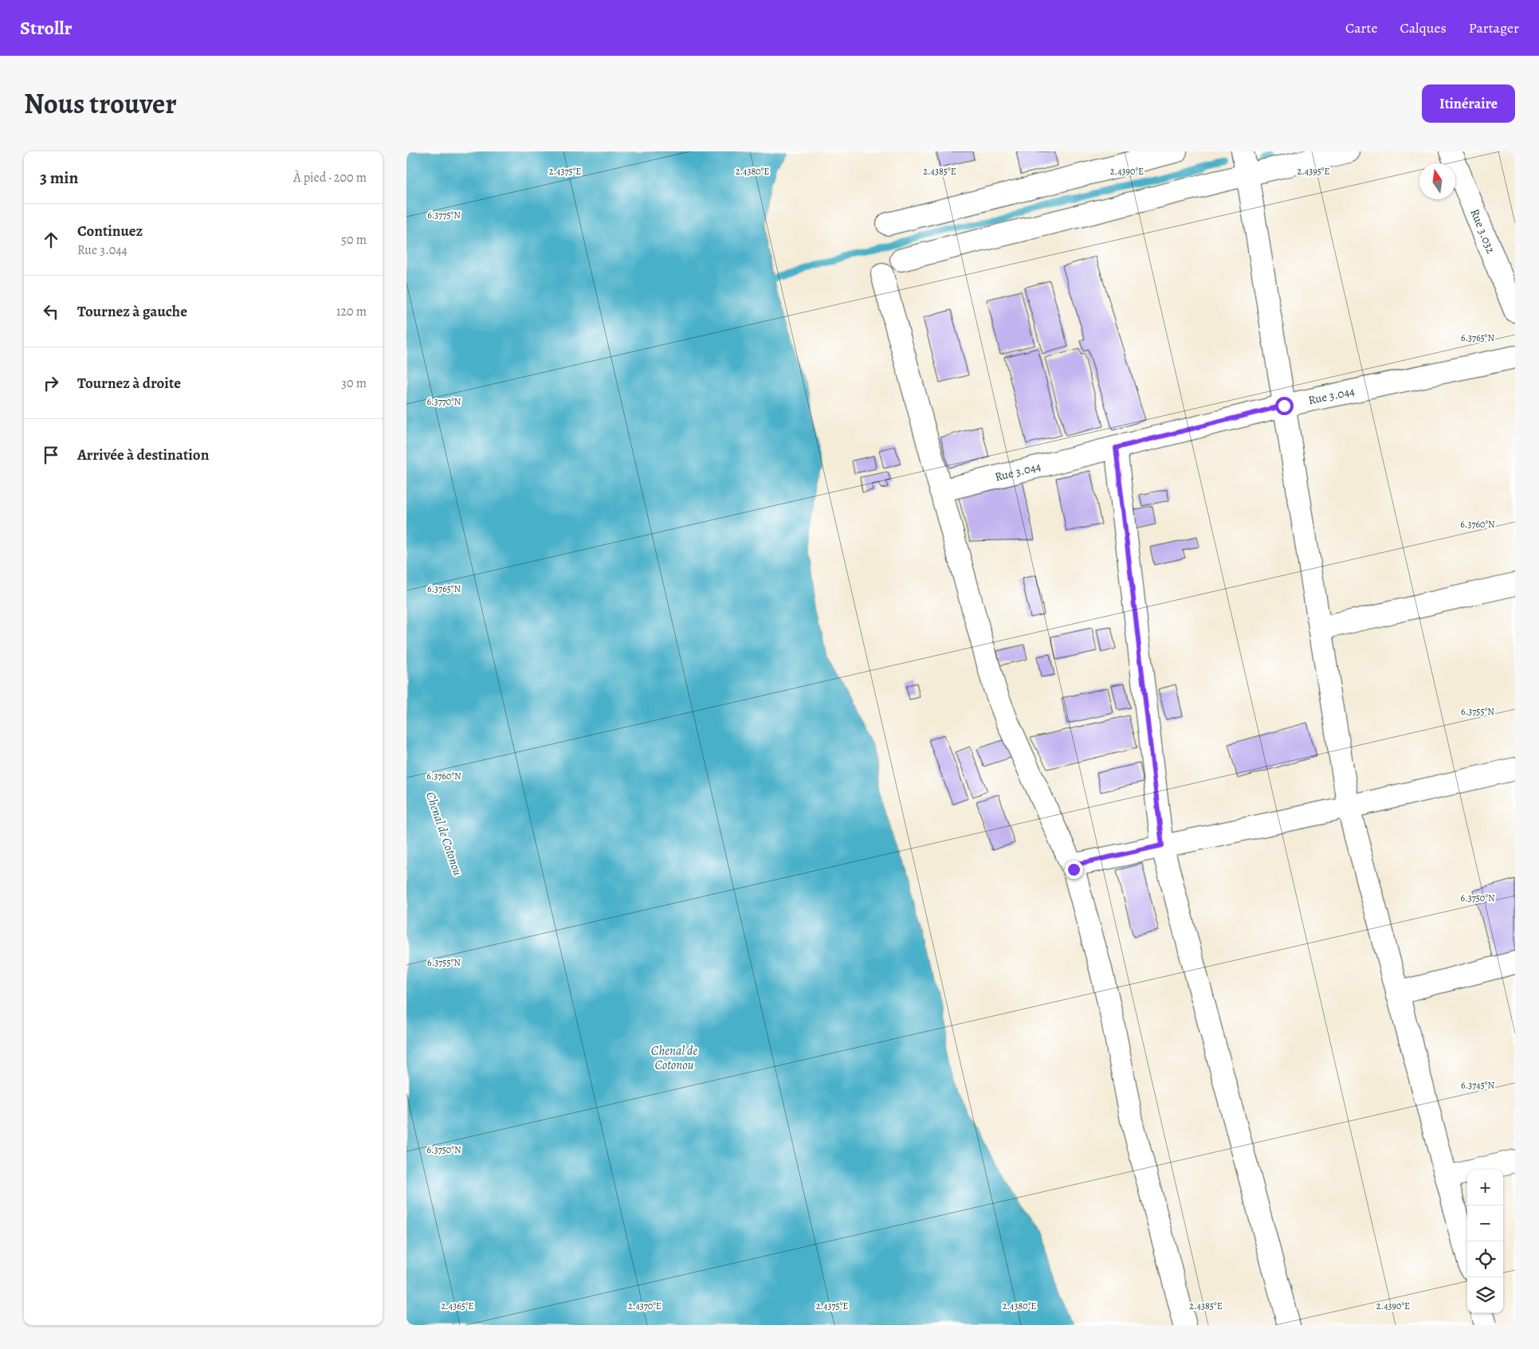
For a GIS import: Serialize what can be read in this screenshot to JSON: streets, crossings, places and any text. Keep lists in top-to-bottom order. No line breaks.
{"streets":{"street":["Rue 3.032","Rue 3.044"]},"water":["Chenal de Cotonou"],"north":"top","page":{"header":"Strollr","nav":["Carte","Calques","Partager"],"title":"Nous trouver","buttons":"Itinéraire","heading":["3 min","À pied · 200 m"],"list":[["Continuez","Rue 3.044","50 m"],["Tournez à gauche","120 m"],["Tournez à droite","30 m"],"Arrivée à destination"],"map_buttons":["+","−"]},"coordinates":["2.4375°E","2.4380°E","2.4385°E","2.4390°E","2.4395°E","6.3775°N","6.3765°N","6.3770°N","6.3760°N","6.3755°N","6.3750°N","6.3745°N","2.4365°E","2.4370°E"]}
